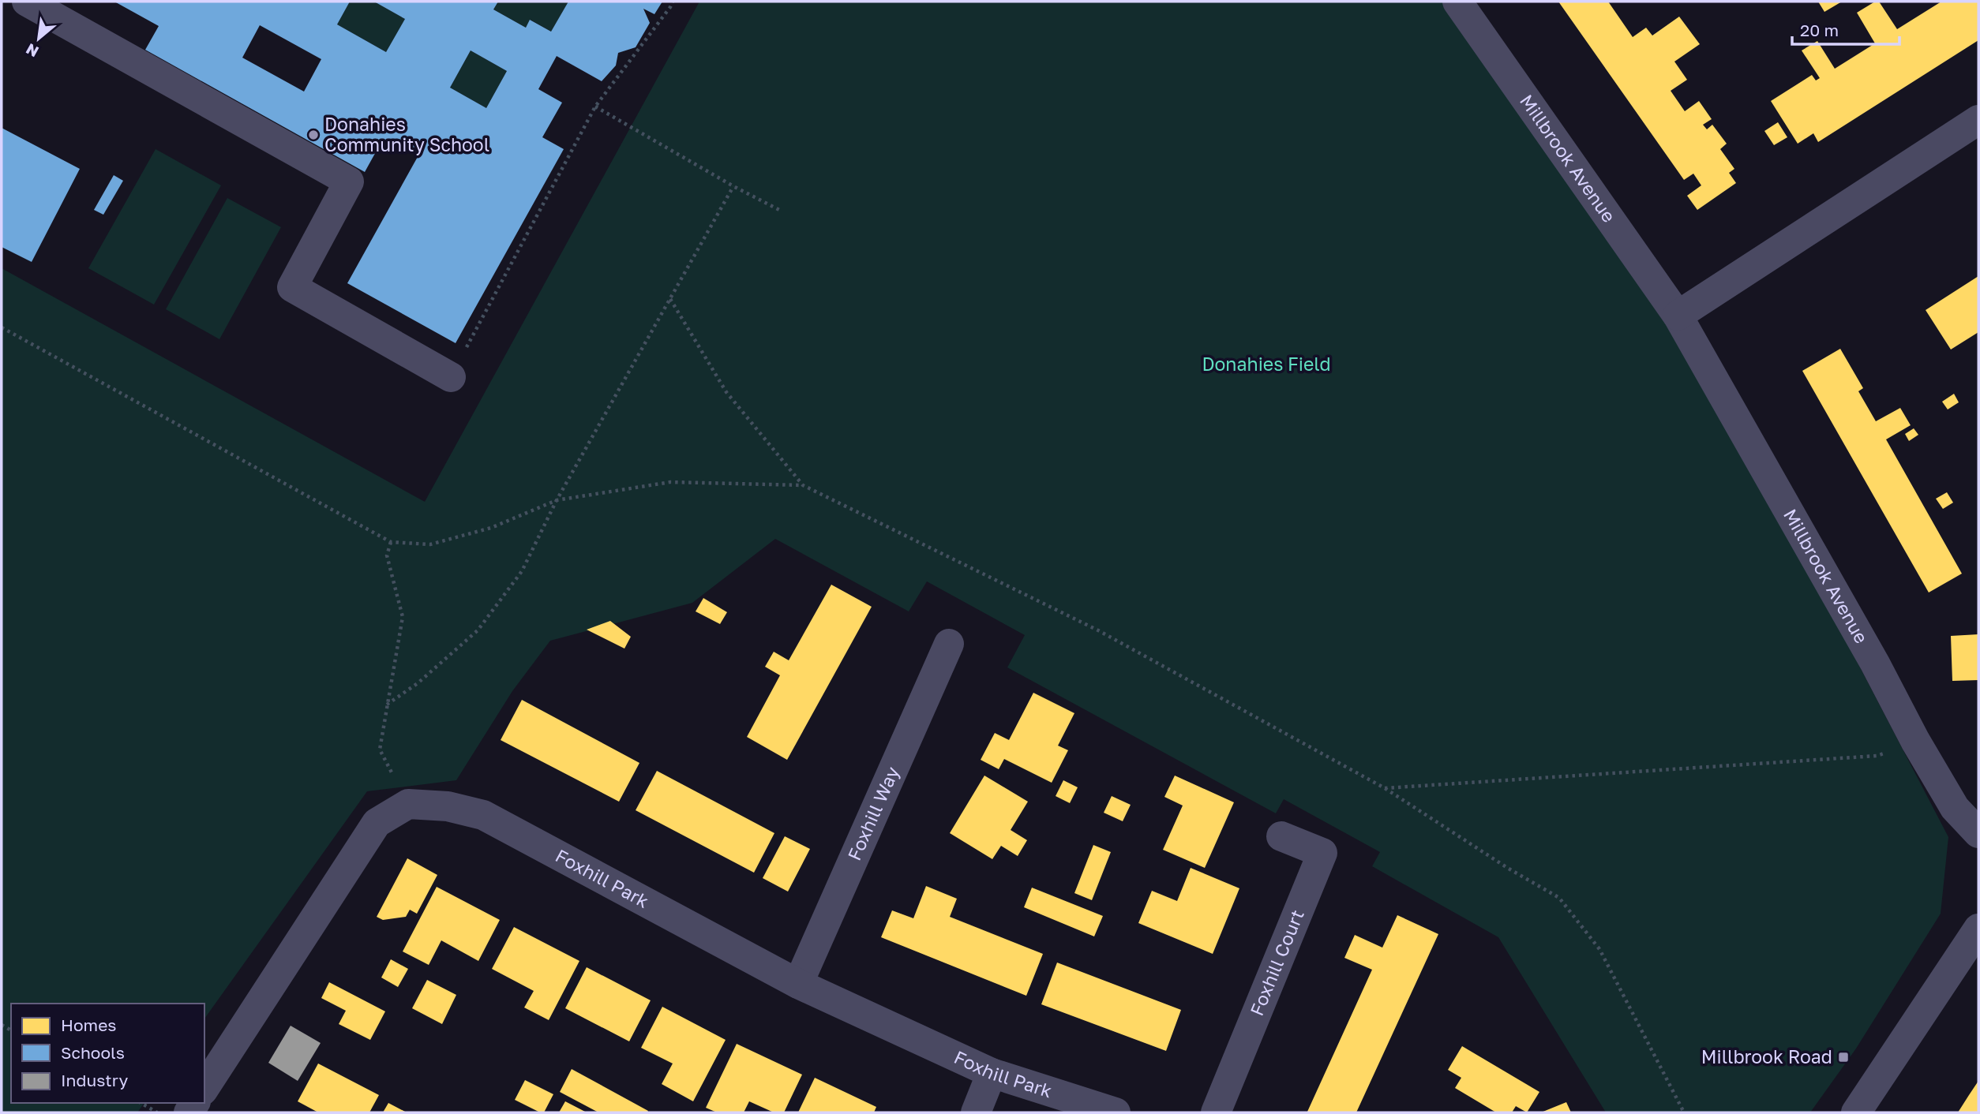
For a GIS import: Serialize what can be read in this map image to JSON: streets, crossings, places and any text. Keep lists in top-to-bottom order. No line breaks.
{"streets":{"street":["Millbrook Avenue","Foxhill Way","Foxhill Park","Foxhill Court"]},"crossings":[["Foxhill Way","Foxhill Park"]],"parks":["Donahies Field"],"places":{"other":["Donahies Community School"],"transit":["Millbrook Road"]},"legend":["Homes","Schools","Industry"],"scale_bar":"20 m","north":"bottom left"}
